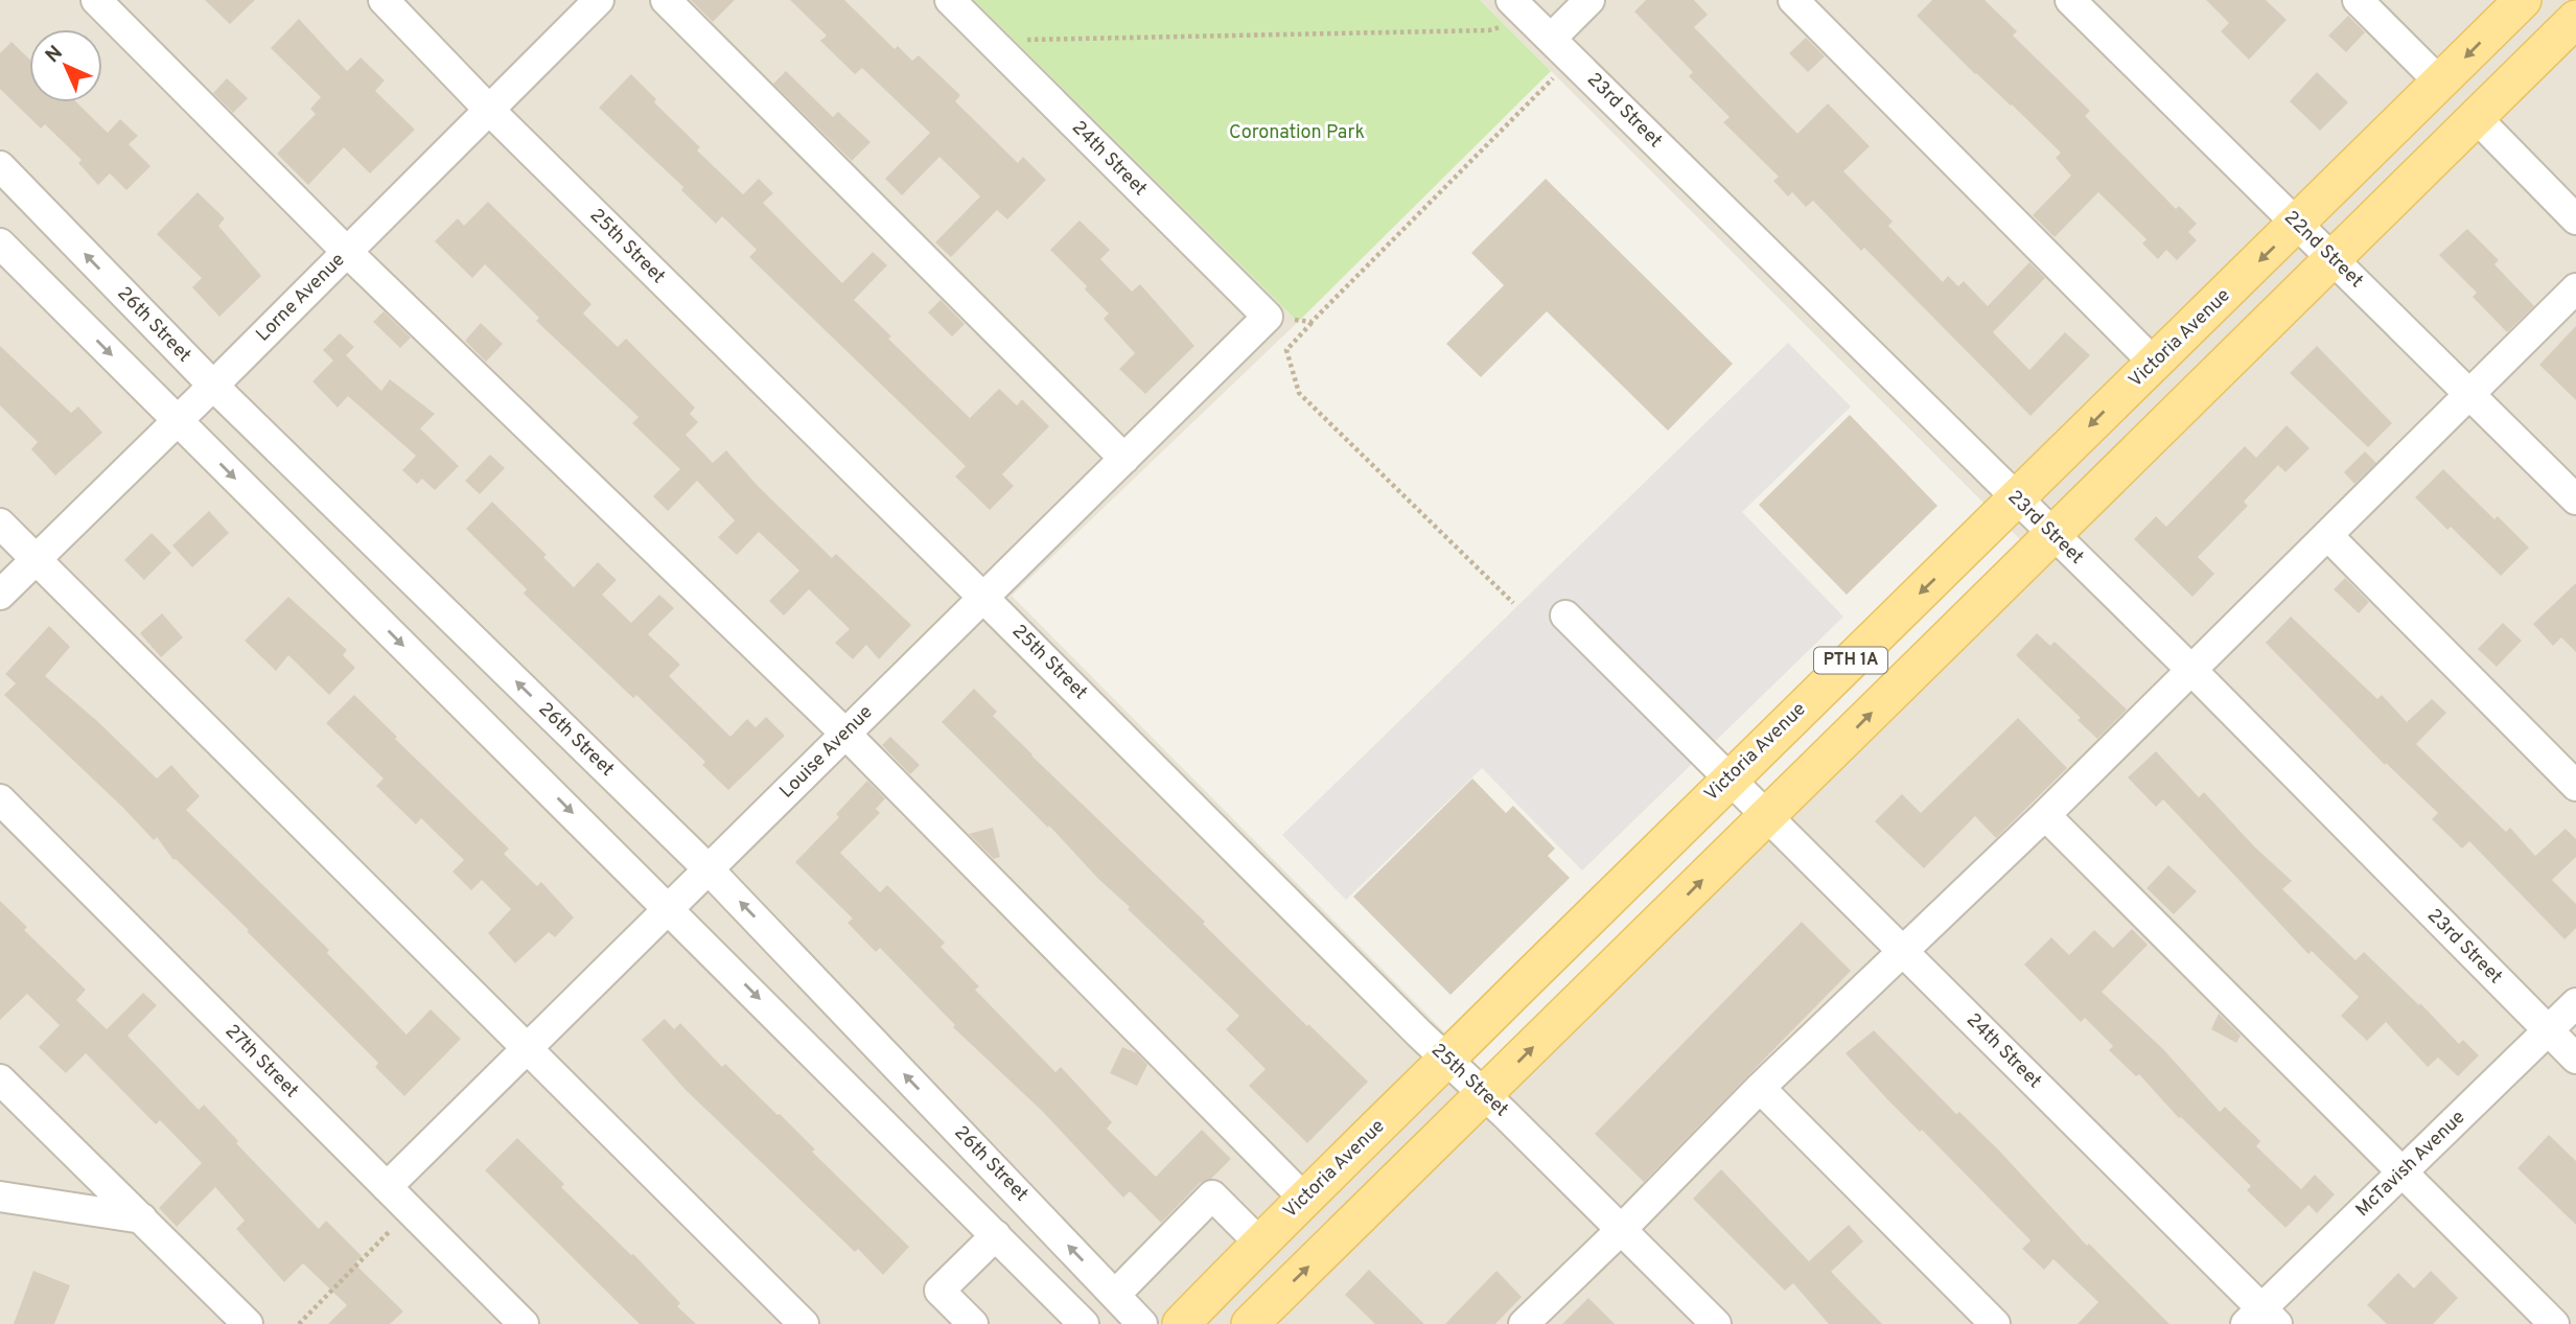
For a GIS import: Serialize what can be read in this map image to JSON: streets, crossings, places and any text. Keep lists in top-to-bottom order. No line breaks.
{"streets":{"main road":["Victoria Avenue","PTH 1A"],"street":["23rd Street","24th Street","25th Street","22nd Street","Lorne Avenue","26th Street","Louise Avenue","27th Street","McTavish Avenue"]},"crossings":[["23rd Street","Victoria Avenue"],["23rd Street","PTH 1A"],["23rd Street","McTavish Avenue"],["24th Street","Victoria Avenue"],["24th Street","PTH 1A"],["24th Street","Louise Avenue"],["24th Street","McTavish Avenue"],["25th Street","Lorne Avenue"],["25th Street","Victoria Avenue"],["25th Street","PTH 1A"],["25th Street","Louise Avenue"],["22nd Street","Victoria Avenue"],["22nd Street","PTH 1A"],["Lorne Avenue","26th Street"],["26th Street","Louise Avenue"],["Louise Avenue","27th Street"]],"parks":["Coronation Park"],"north":"top left"}
